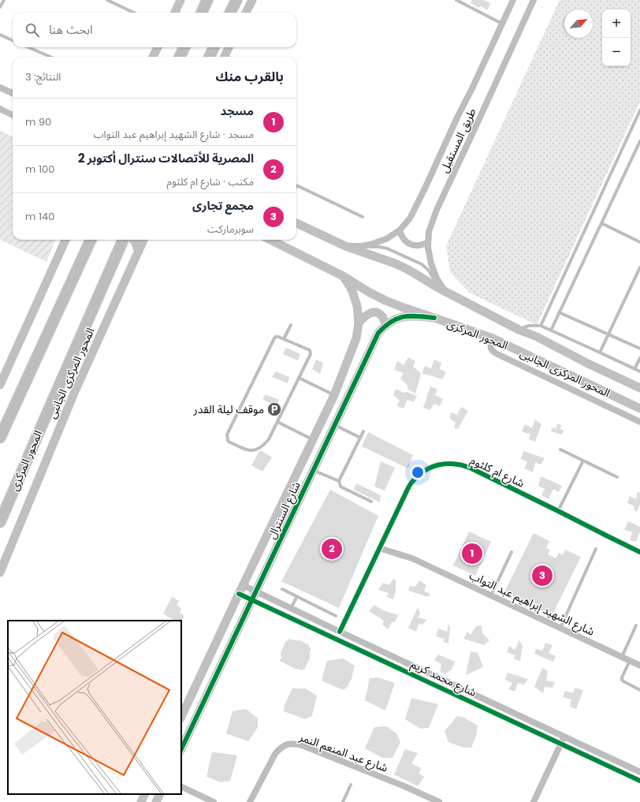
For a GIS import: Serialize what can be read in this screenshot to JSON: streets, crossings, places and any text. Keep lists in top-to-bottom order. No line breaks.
{"streets":{"highway":["المحور المركزى"],"main road":["المحور المركزى الجانبى","شارع السنترال"],"street":["طريق المستقبل","شارع ام كلثوم","شارع الشهيد إبراهيم عبد التواب","شارع محمد كريم","شارع عبد المنعم النمر"]},"crossings":[["طريق المستقبل","المحور المركزى"],["المحور المركزى","المحور المركزى الجانبى"],["المحور المركزى","شارع السنترال"],["شارع ام كلثوم","شارع الشهيد إبراهيم عبد التواب"],["شارع ام كلثوم","شارع محمد كريم"],["شارع السنترال","شارع محمد كريم"]],"places":{"parking":["موقف ليلة القدر"]},"north":"top right","page":{"map_buttons":["+","−"],"search":"ابحث هنا","heading":["بالقرب منك","النتائج: 3"],"list":[{"mark":"1","name":"مسجد","note":"مسجد · شارع الشهيد إبراهيم عبد التواب","value":"90 m"},{"mark":"2","name":"المصرية للأتصالات سنترال أكتوبر 2","note":"مكتب · شارع ام كلثوم","value":"100 m"},{"mark":"3","name":"مجمع تجارى","note":"سوبرماركت","value":"140 m"}],"pins":["2","1","3"]}}
